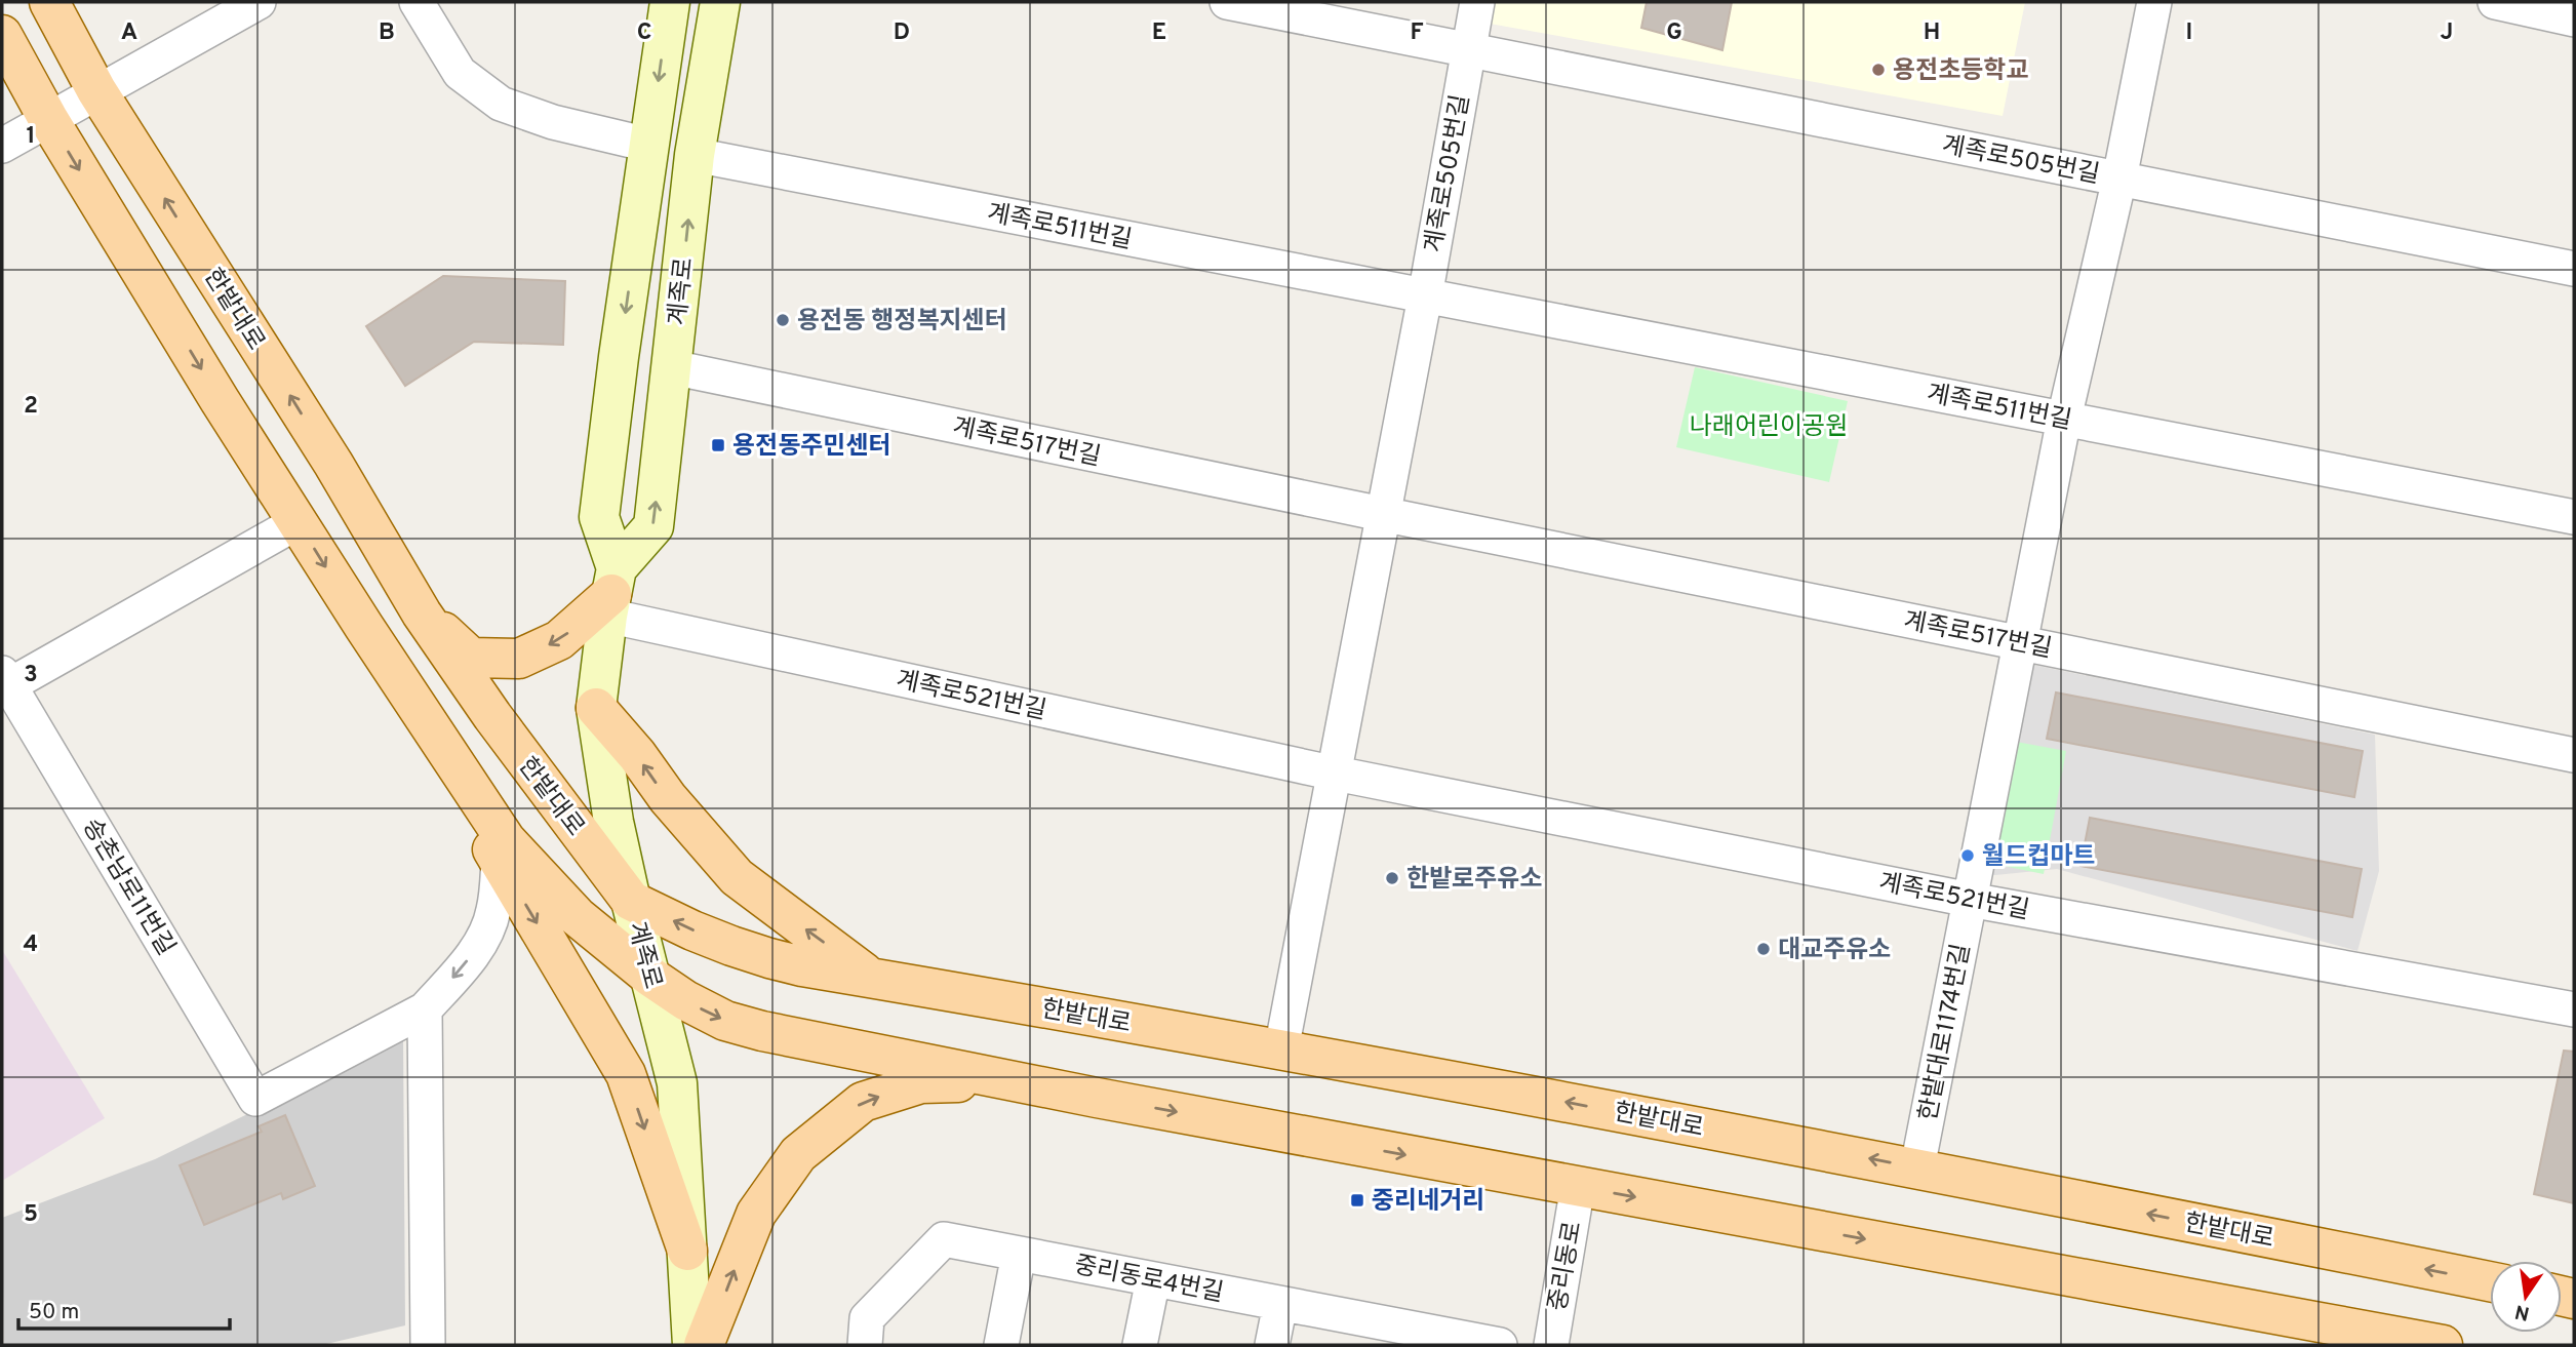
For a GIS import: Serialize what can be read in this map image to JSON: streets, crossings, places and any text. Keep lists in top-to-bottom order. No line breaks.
{"streets":{"main road":["계족로","한밭대로"],"street":["계족로505번길","계족로511번길","계족로517번길","계족로521번길","송촌남로11번길","한밭대로1174번길","중리동로","중리동로4번길"]},"crossings":[["계족로505번길","계족로511번길"],["계족로505번길","한밭대로1174번길"],["계족로511번길","계족로"],["계족로511번길","한밭대로1174번길"],["계족로","한밭대로"],["계족로","계족로517번길"],["계족로","계족로521번길"],["한밭대로","한밭대로1174번길"],["계족로517번길","한밭대로1174번길"],["계족로521번길","한밭대로1174번길"]],"parks":["나래어린이공원"],"places":{"other":["용전초등학교","용전동 행정복지센터","월드컵마트","한밭로주유소","대교주유소"],"transit":["용전동주민센터","중리네거리"]},"scale_bar":"50 m","north":"bottom","grid":{"columns":["A","B","C","D","E","F","G","H","I","J"],"rows":["1","2","3","4","5"]}}
